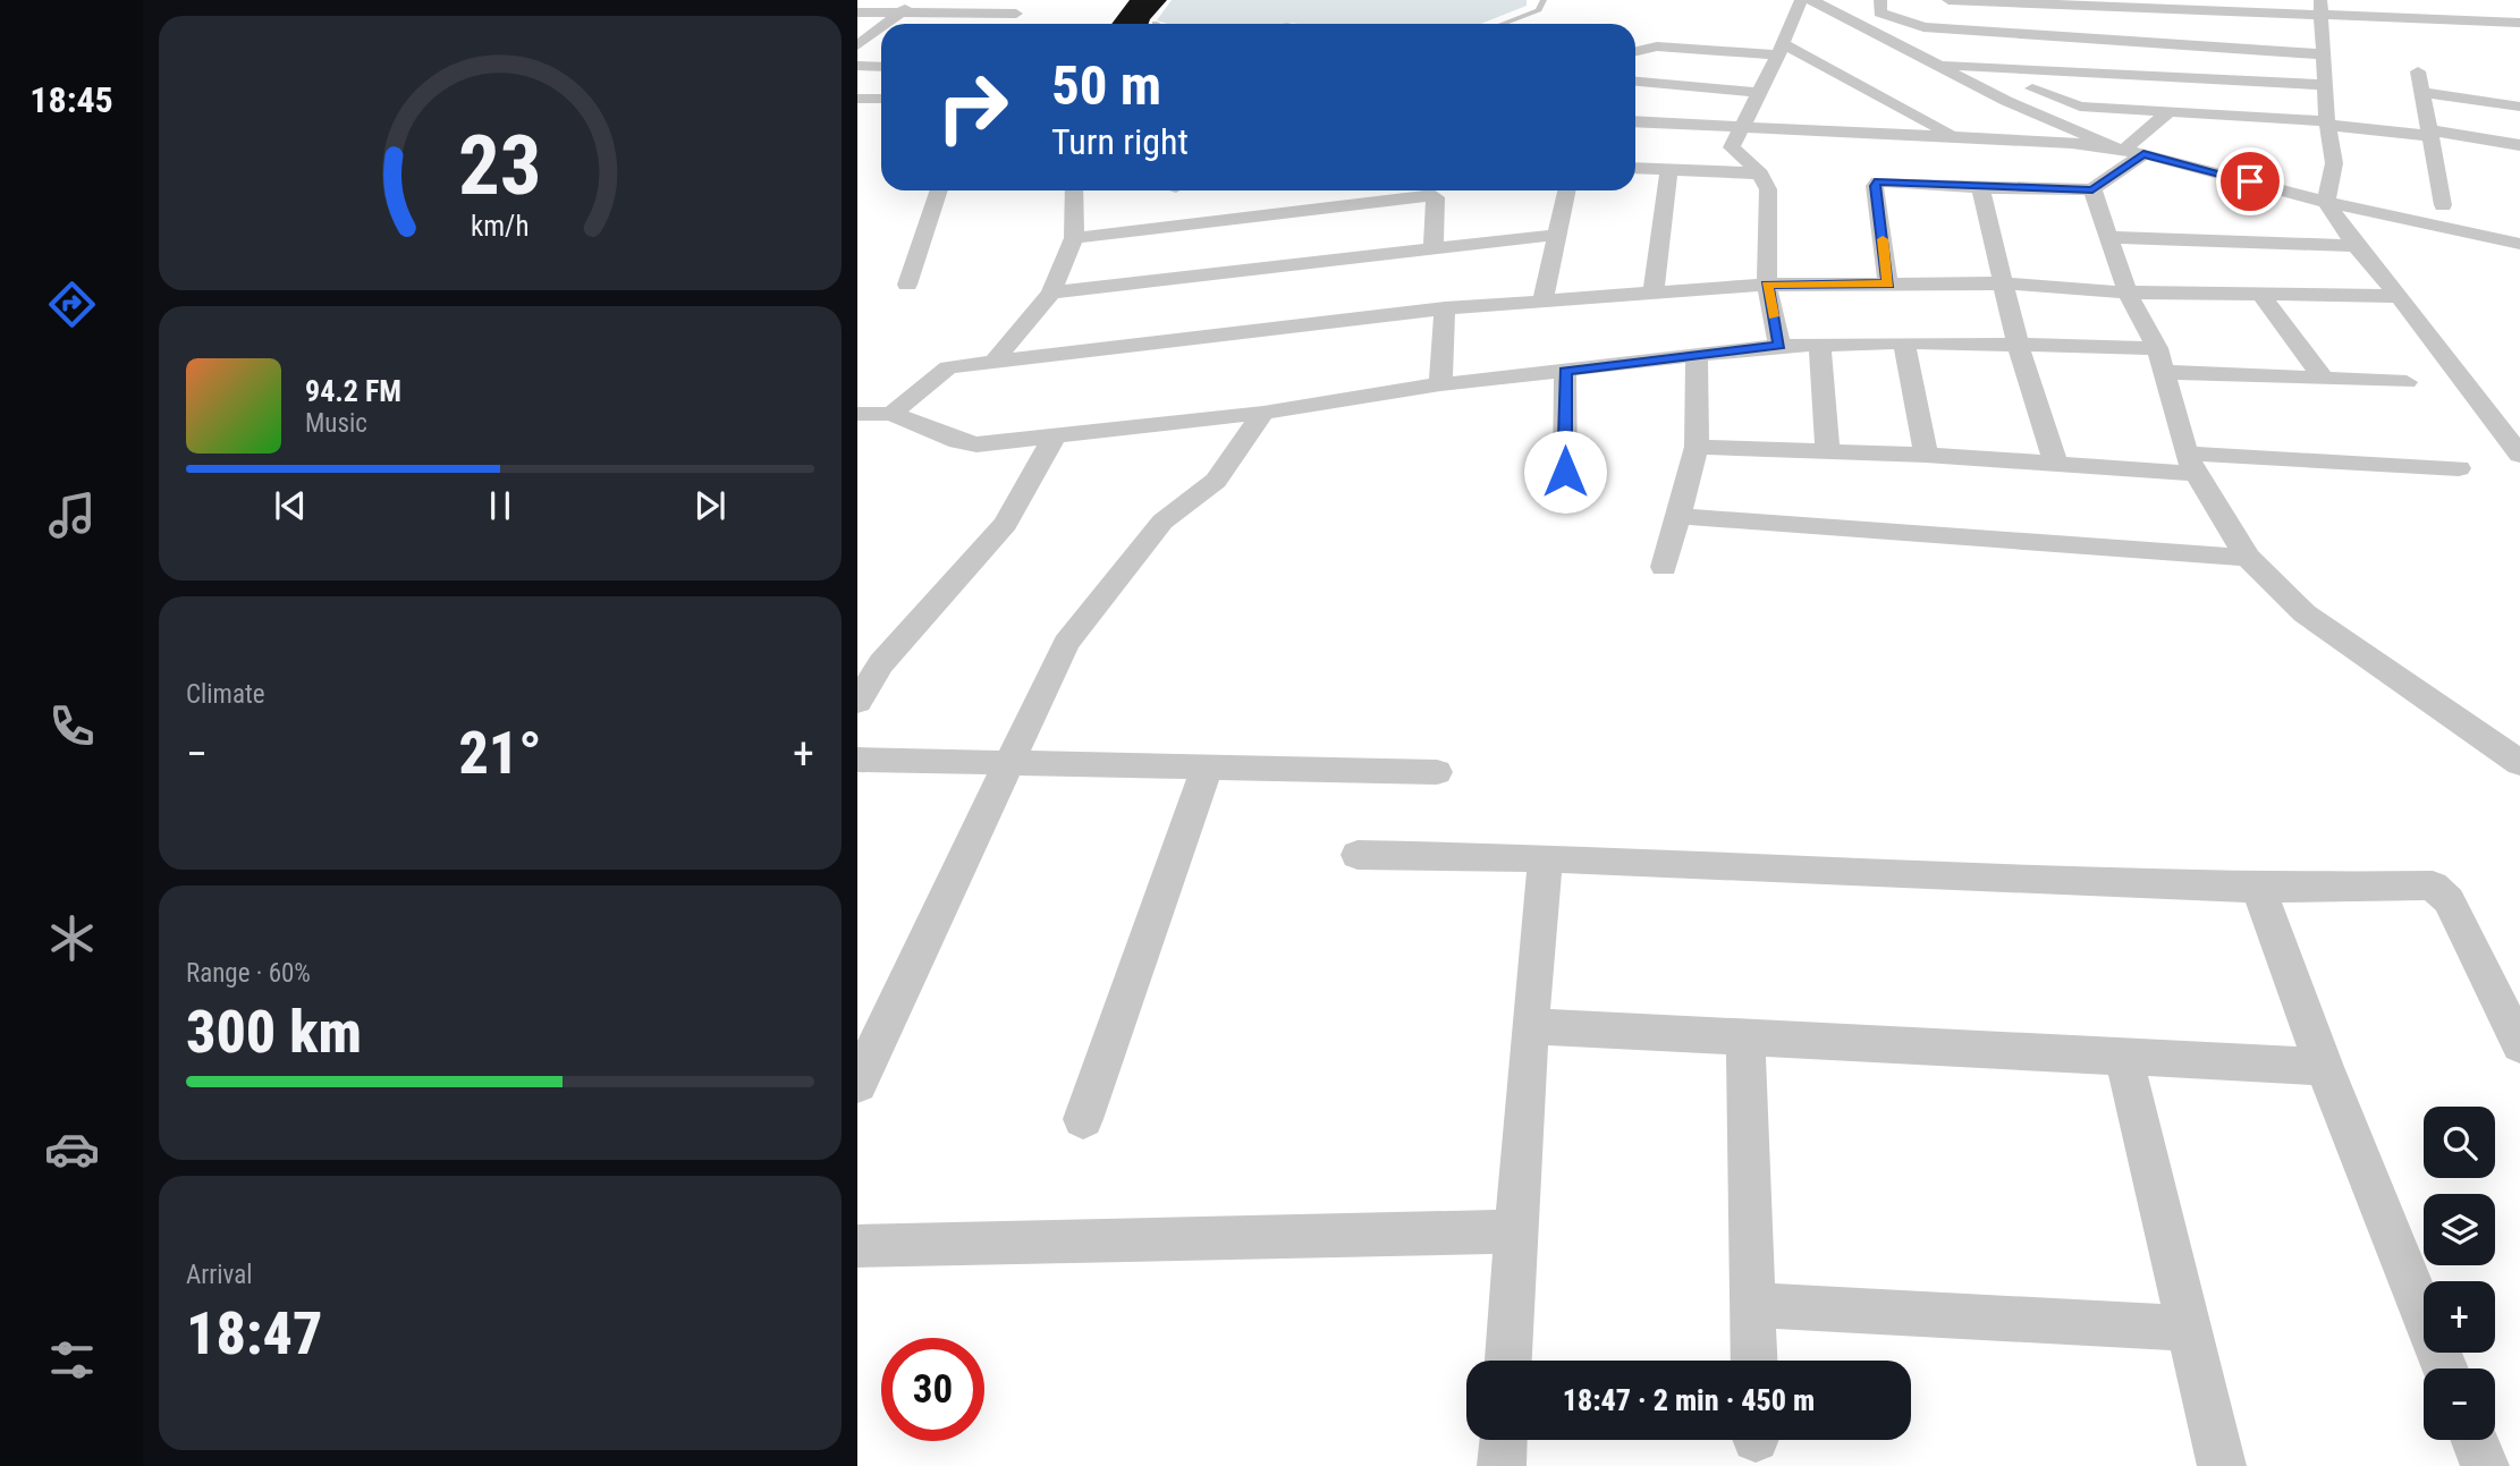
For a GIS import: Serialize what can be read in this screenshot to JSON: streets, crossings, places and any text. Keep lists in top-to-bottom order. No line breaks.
{"page":{"tabs":"18:45","turn":["50 m","Turn right"],"song":["94.2 FM","Music"],"tile":["Climate",["Range · 60%","300 km"],["Arrival","18:47"]],"heat":["−","21°","+"],"map_buttons":["+","−"],"limit":"30","trip":"18:47 · 2 min · 450 m","gauge":["23","km/h"]}}
